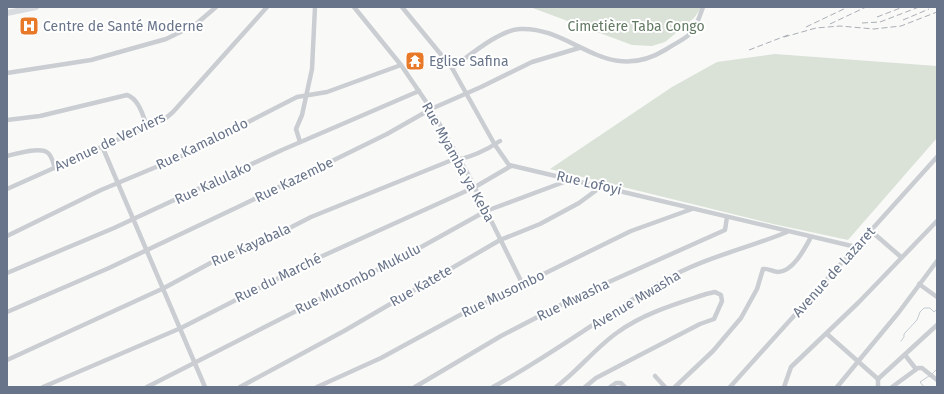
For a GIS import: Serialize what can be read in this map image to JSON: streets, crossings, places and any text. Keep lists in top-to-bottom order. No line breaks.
{"streets":{"street":["Avenue de Verviers","Rue Kamalondo","Rue Myamba ya Keba","Rue Kazembe","Rue Kalulako","Rue Lofoyi","Rue Kayabala","Avenue de Lazaret","Rue du Marché","Rue Mutombo Mukulu","Rue Katete","Rue Musombo","Rue Mwasha","Avenue Mwasha"]},"crossings":[["Rue Kamalondo","Rue Myamba ya Keba"],["Rue Myamba ya Keba","Rue Kazembe"],["Rue Myamba ya Keba","Rue Kalulako"],["Rue Myamba ya Keba","Rue Kayabala"],["Rue Myamba ya Keba","Rue du Marché"],["Rue Myamba ya Keba","Rue Mutombo Mukulu"],["Rue Myamba ya Keba","Rue Katete"],["Rue Myamba ya Keba","Rue Musombo"],["Rue Lofoyi","Avenue de Lazaret"],["Rue Lofoyi","Rue du Marché"],["Rue Lofoyi","Rue Mutombo Mukulu"],["Rue Lofoyi","Rue Katete"],["Rue Lofoyi","Rue Musombo"],["Rue Lofoyi","Rue Mwasha"],["Rue Lofoyi","Avenue Mwasha"]],"parks":["Cimetière Taba Congo"],"places":{"hospital":["Centre de Santé Moderne"],"temple":["Eglise Safina"]}}
